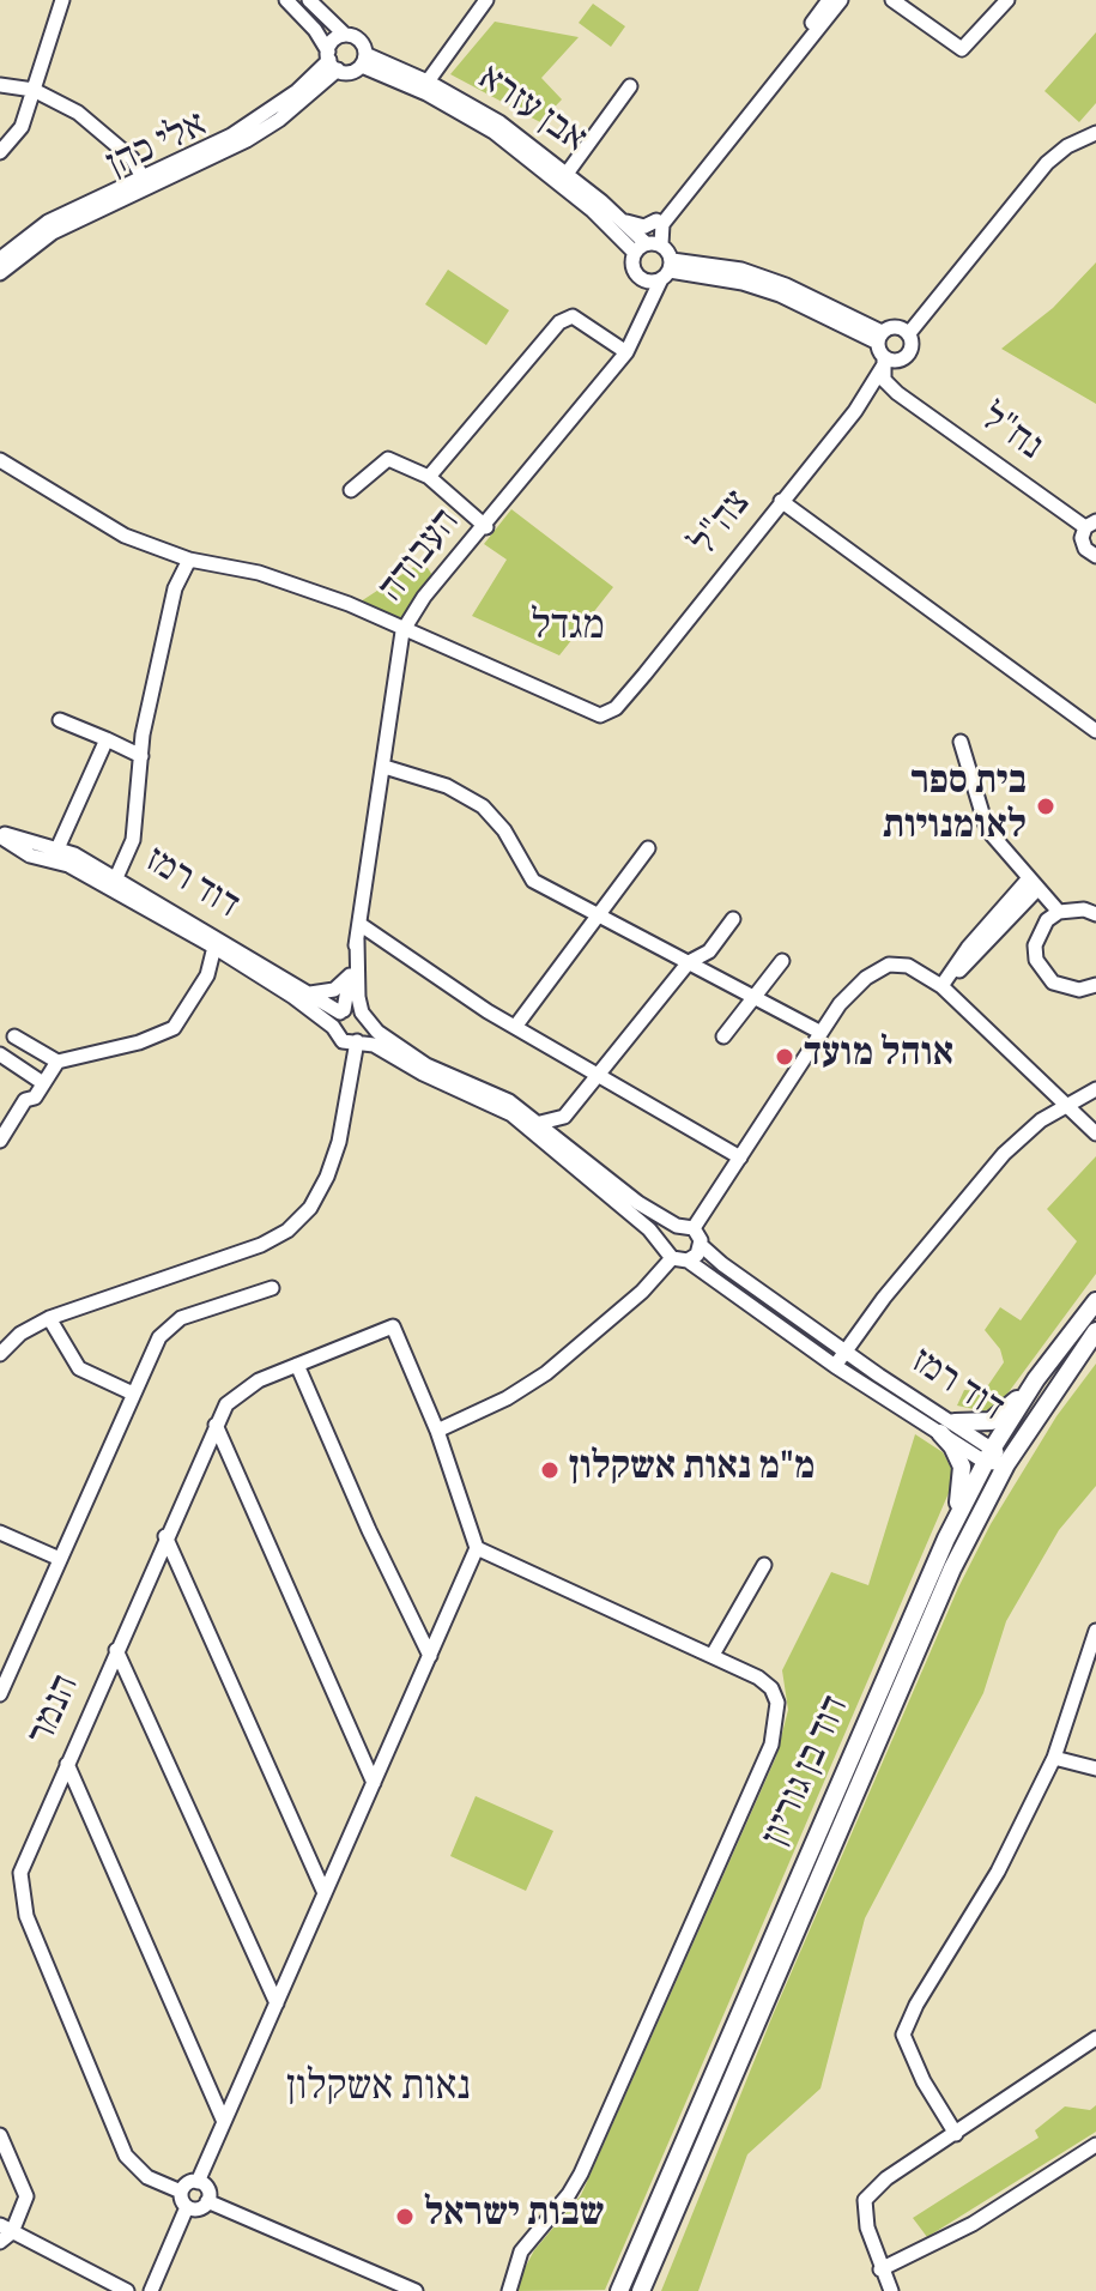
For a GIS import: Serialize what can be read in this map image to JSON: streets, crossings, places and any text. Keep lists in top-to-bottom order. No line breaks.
{"streets":{"main road":["דוד בן גוריון"],"street":["אבן עזרא","אלי כהן","נח\"ל","צה\"ל","העבודה","דוד רמז","הנמר"]},"crossings":[["אבן עזרא","אלי כהן"],["נח\"ל","צה\"ל"],["צה\"ל","העבודה"],["העבודה","דוד רמז"],["דוד רמז","דוד בן גוריון"]],"districts":["מגדל","נאות אשקלון"],"places":["בית ספר לאומנויות","אוהל מועד","מ\"מ נאות אשקלון","שבות ישראל"]}
